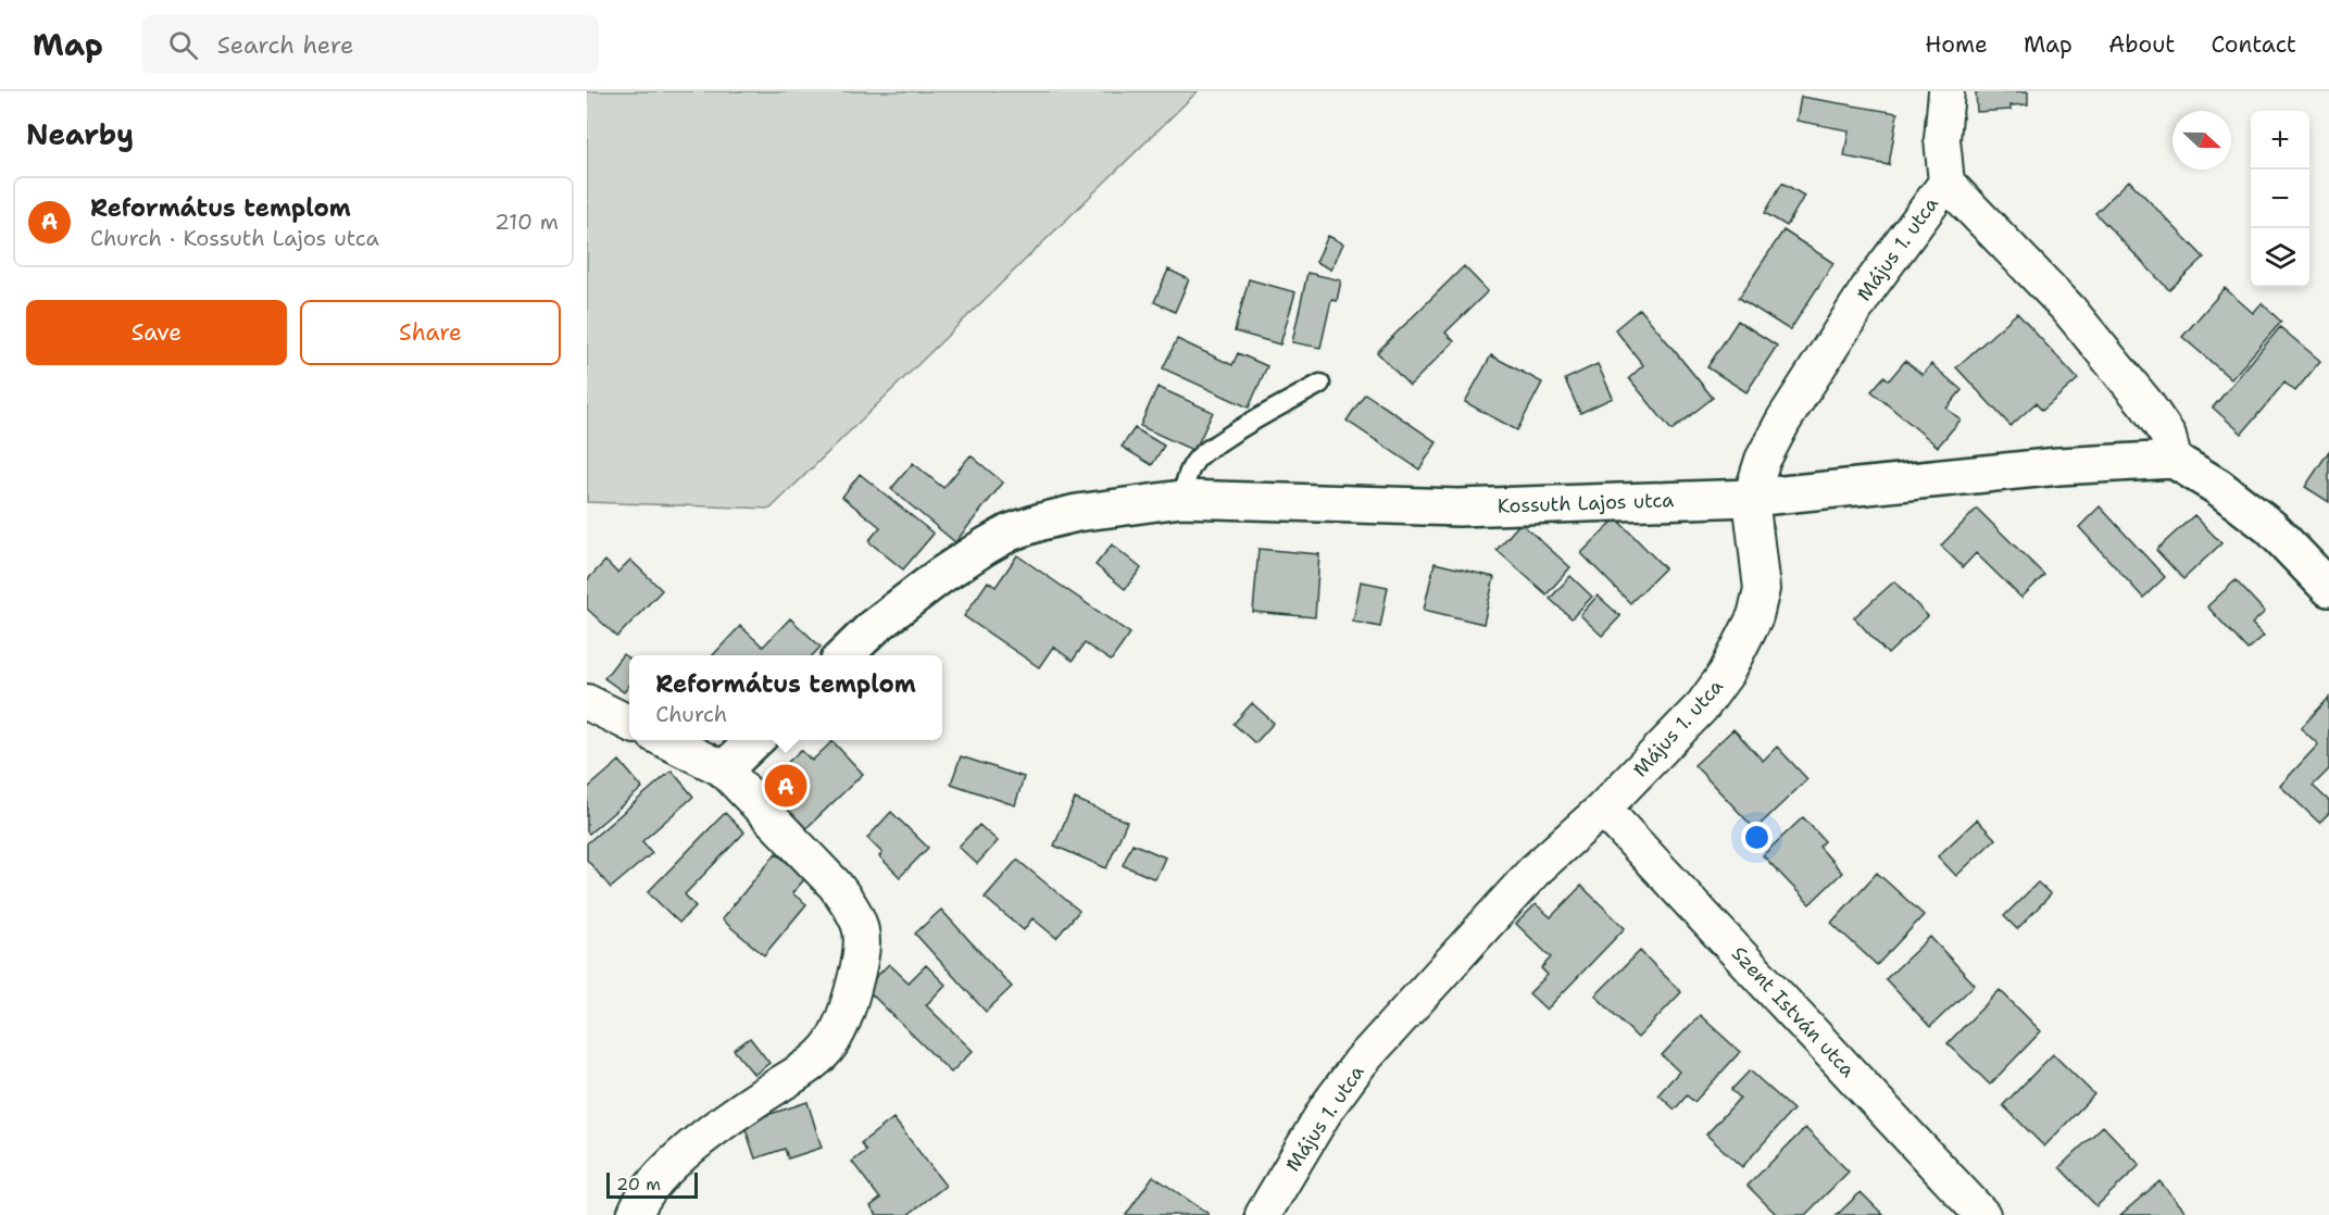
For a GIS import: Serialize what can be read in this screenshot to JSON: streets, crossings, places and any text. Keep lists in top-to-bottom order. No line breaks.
{"streets":{"street":["Május 1. utca","Kossuth Lajos utca","Szent István utca"]},"crossings":[["Május 1. utca","Kossuth Lajos utca"],["Május 1. utca","Szent István utca"]],"scale_bar":"20 m","north":"right","page":{"header":"Map","search":"Search here","nav":["Home","Map","About","Contact"],"heading":"Nearby","map_buttons":["+","−"],"list":[{"mark":"A","name":"Református templom","note":"Church · Kossuth Lajos utca","value":"210 m"}],"buttons":["Save","Share"],"popup":["Református templom","Church"],"pins":"A","scale":"20 m"}}
